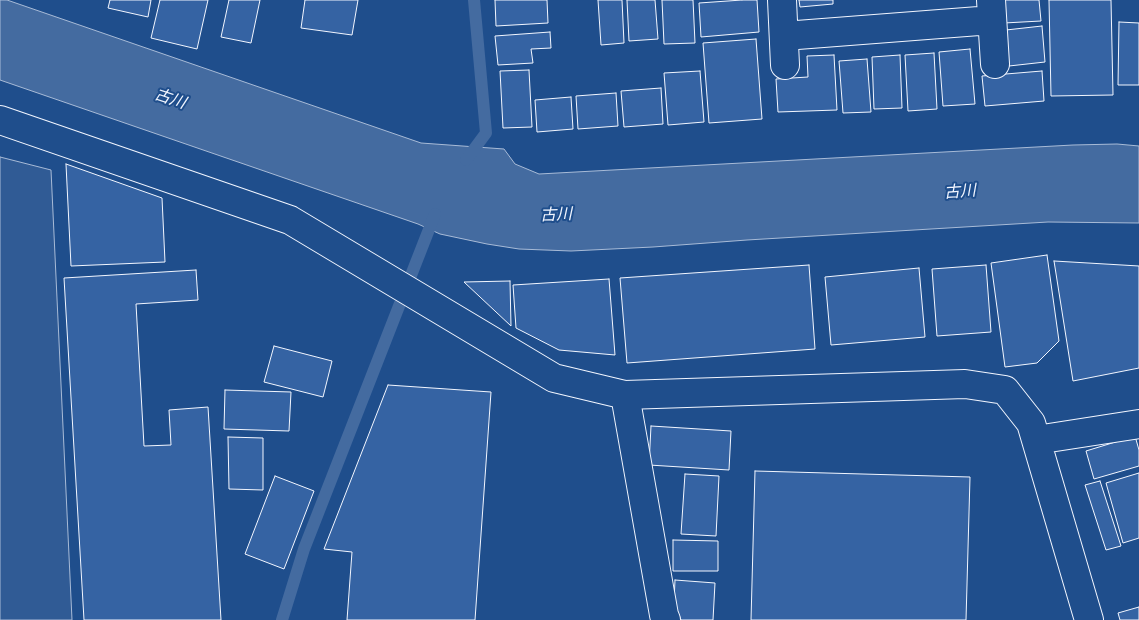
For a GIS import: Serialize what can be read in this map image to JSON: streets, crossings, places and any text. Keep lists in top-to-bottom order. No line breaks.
{"water":["古川"]}
